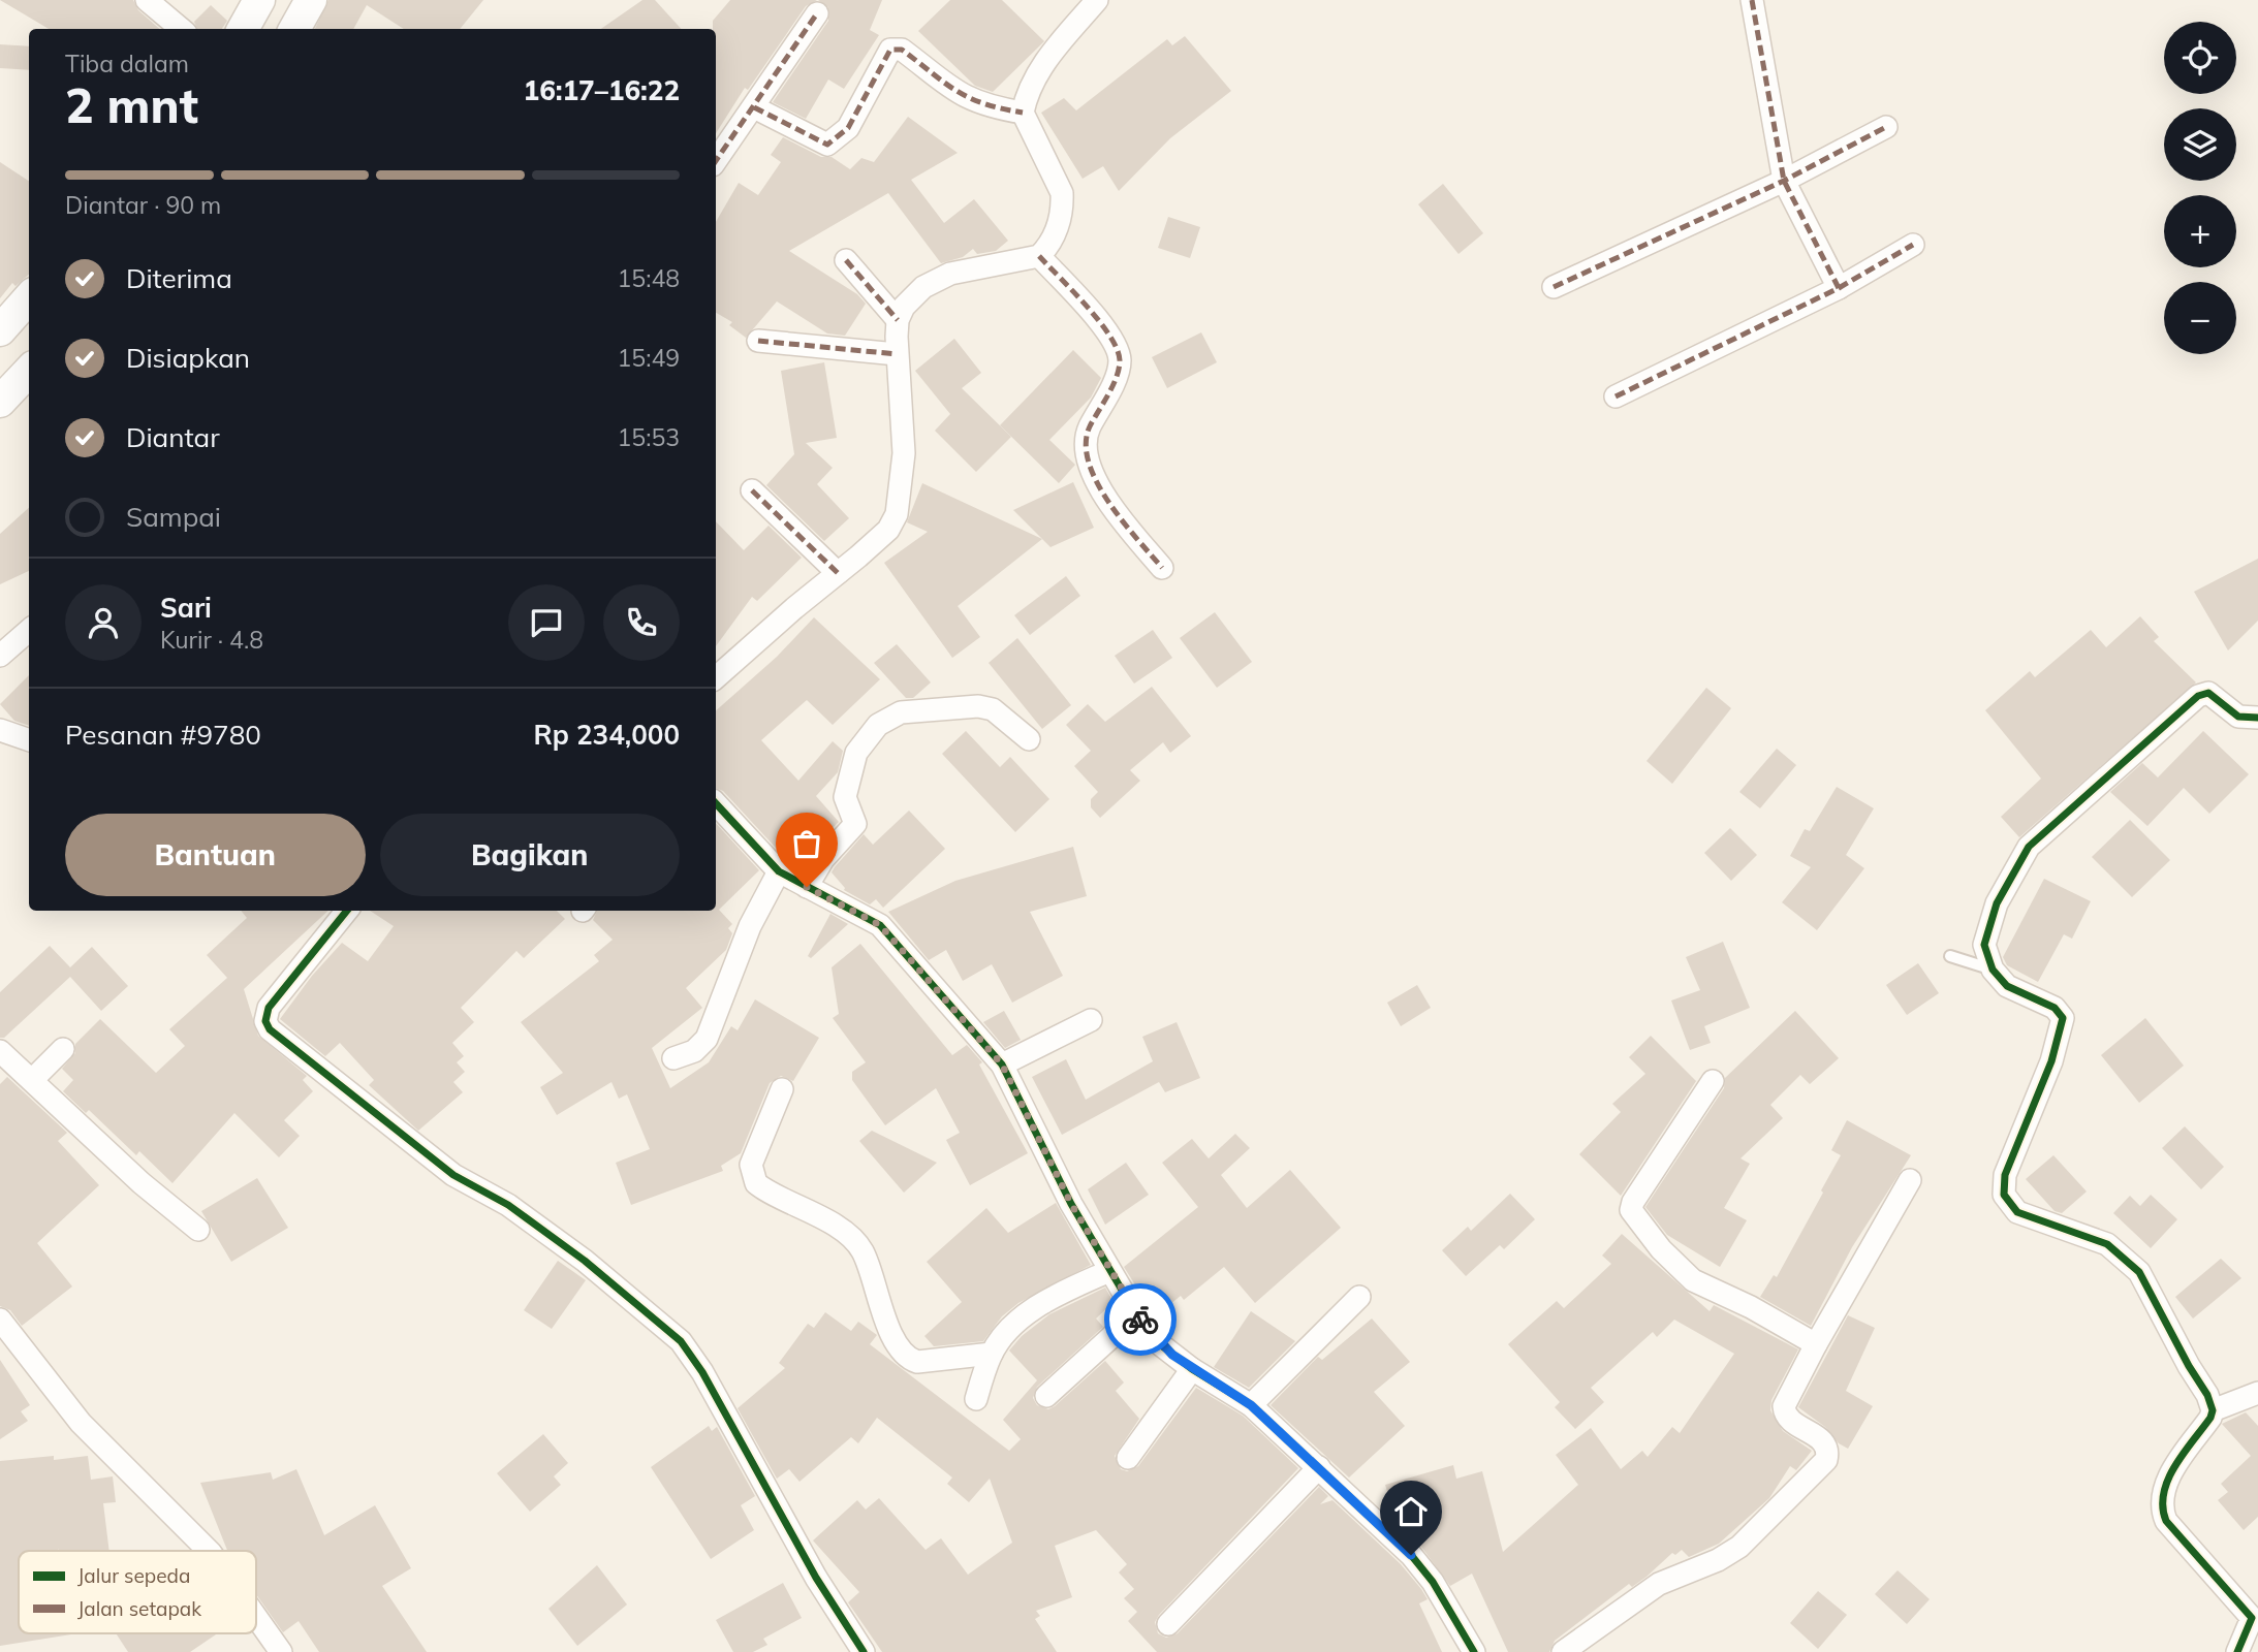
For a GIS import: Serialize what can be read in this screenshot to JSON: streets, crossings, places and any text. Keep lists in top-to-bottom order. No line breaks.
{"legend":["Jalur sepeda","Jalan setapak"],"page":{"map_buttons":["+","−"],"heading":["2 mnt","Tiba dalam","16:17–16:22"],"panel":["Sari","Kurir · 4.8","Pesanan #9780","Rp 234,000"],"bar":"Diantar · 90 m","list":[["Diterima","15:48"],["Disiapkan","15:49"],["Diantar","15:53"],"Sampai"],"buttons":["Bantuan","Bagikan"]}}
